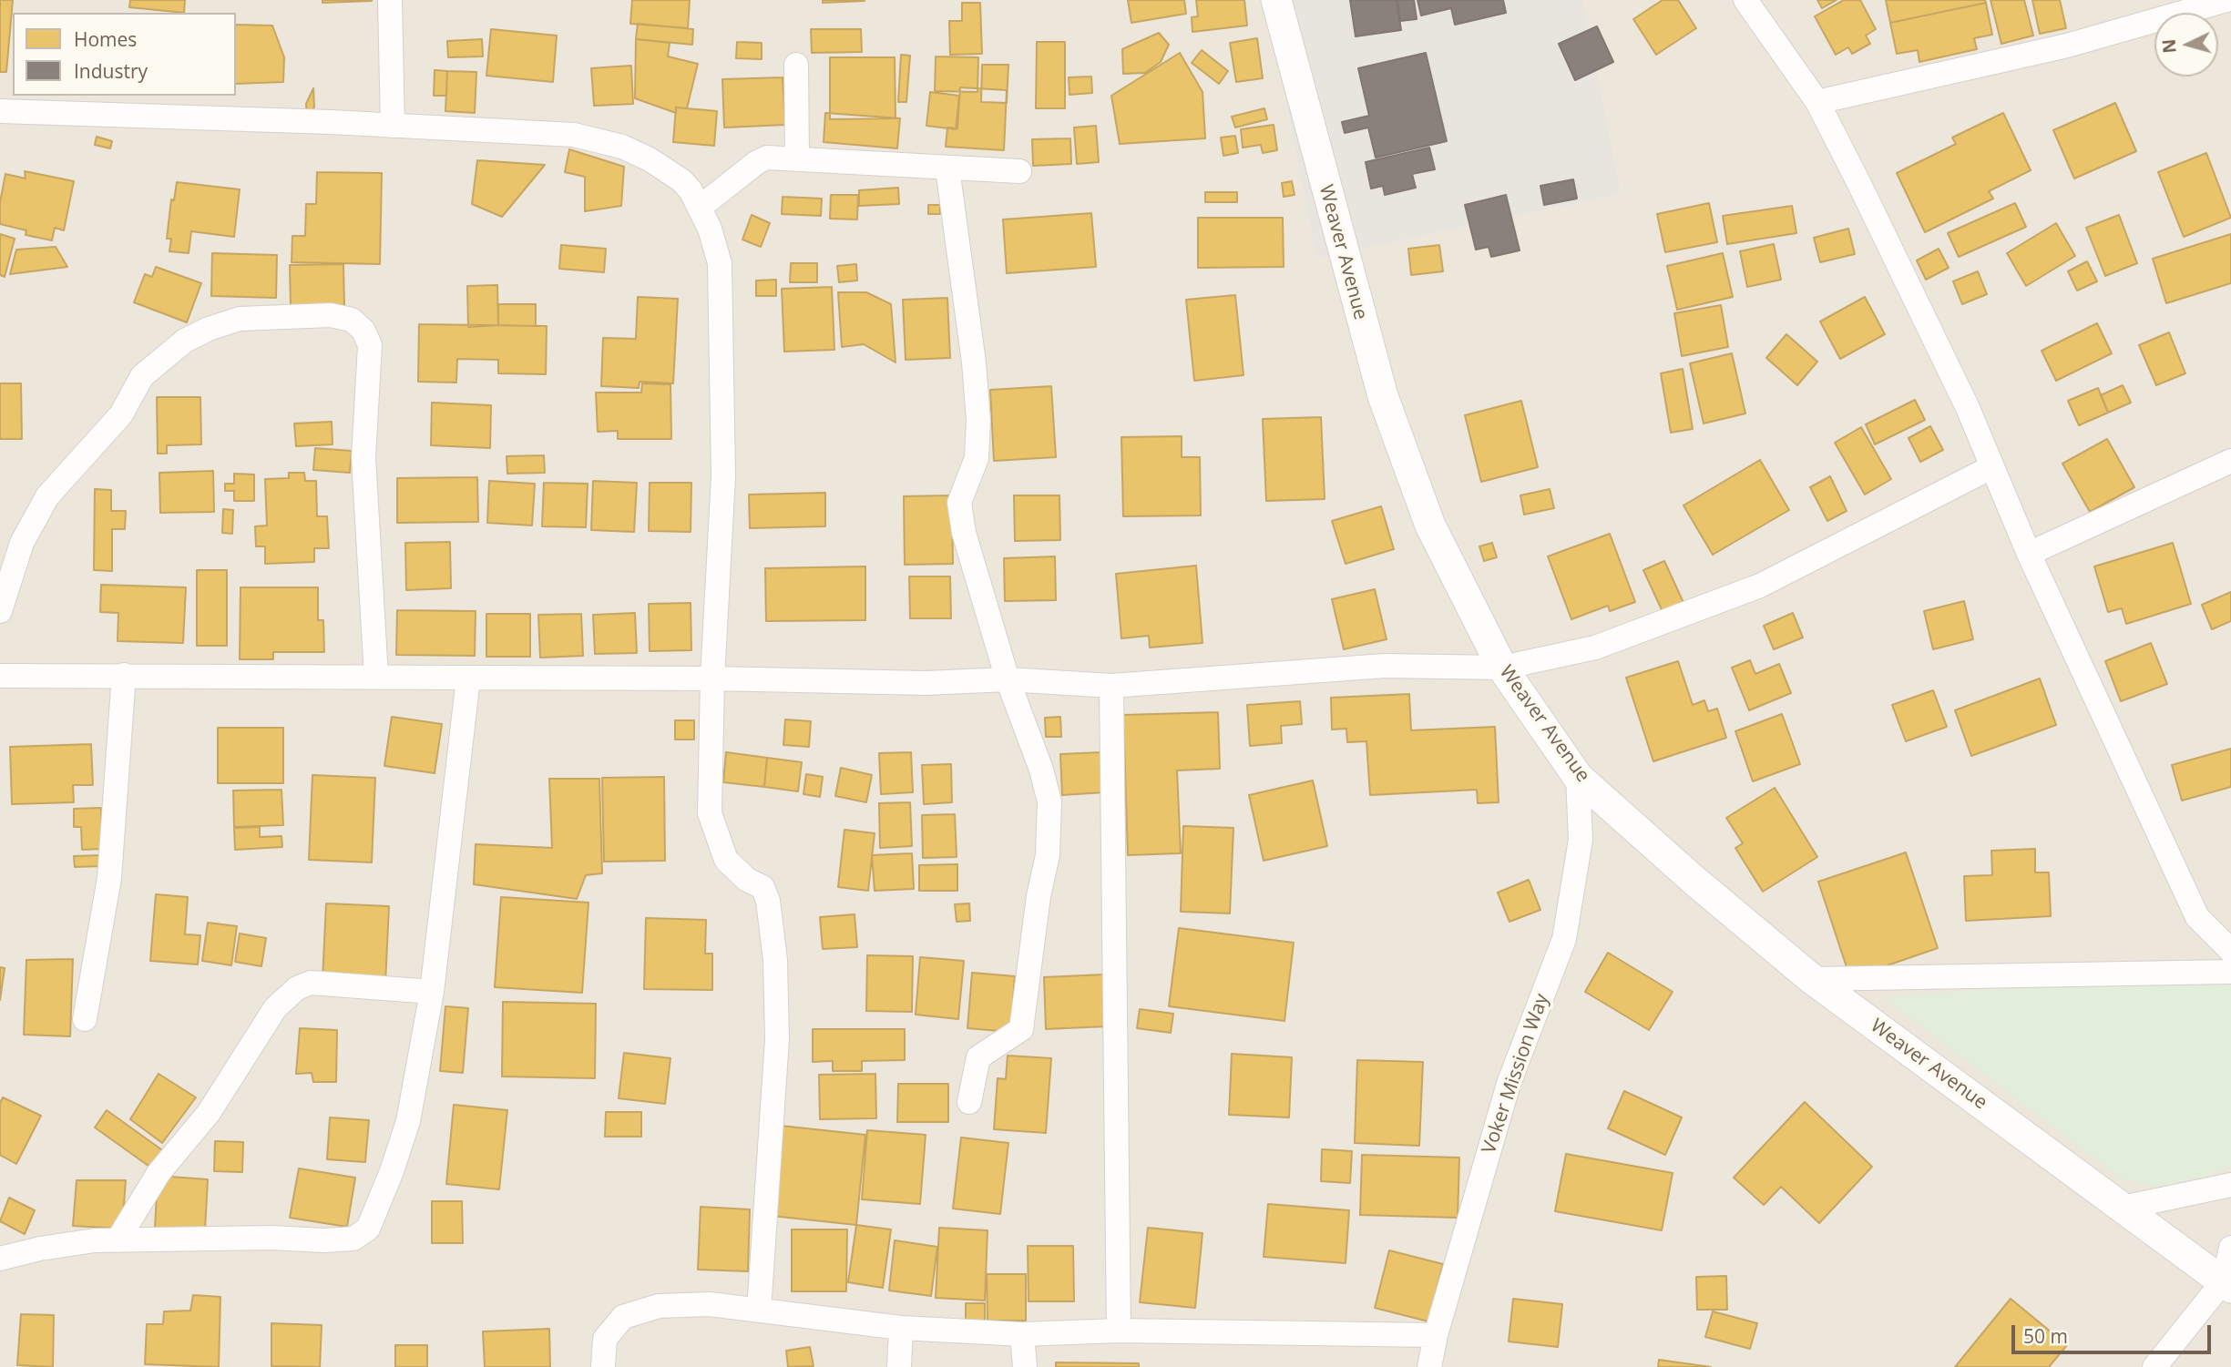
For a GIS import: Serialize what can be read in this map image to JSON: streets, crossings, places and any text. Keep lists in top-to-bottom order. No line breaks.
{"streets":{"street":["Weaver Avenue","Voker Mission Way"]},"crossings":[["Weaver Avenue","Voker Mission Way"]],"legend":["Homes","Industry"],"scale_bar":"50 m","north":"left"}
